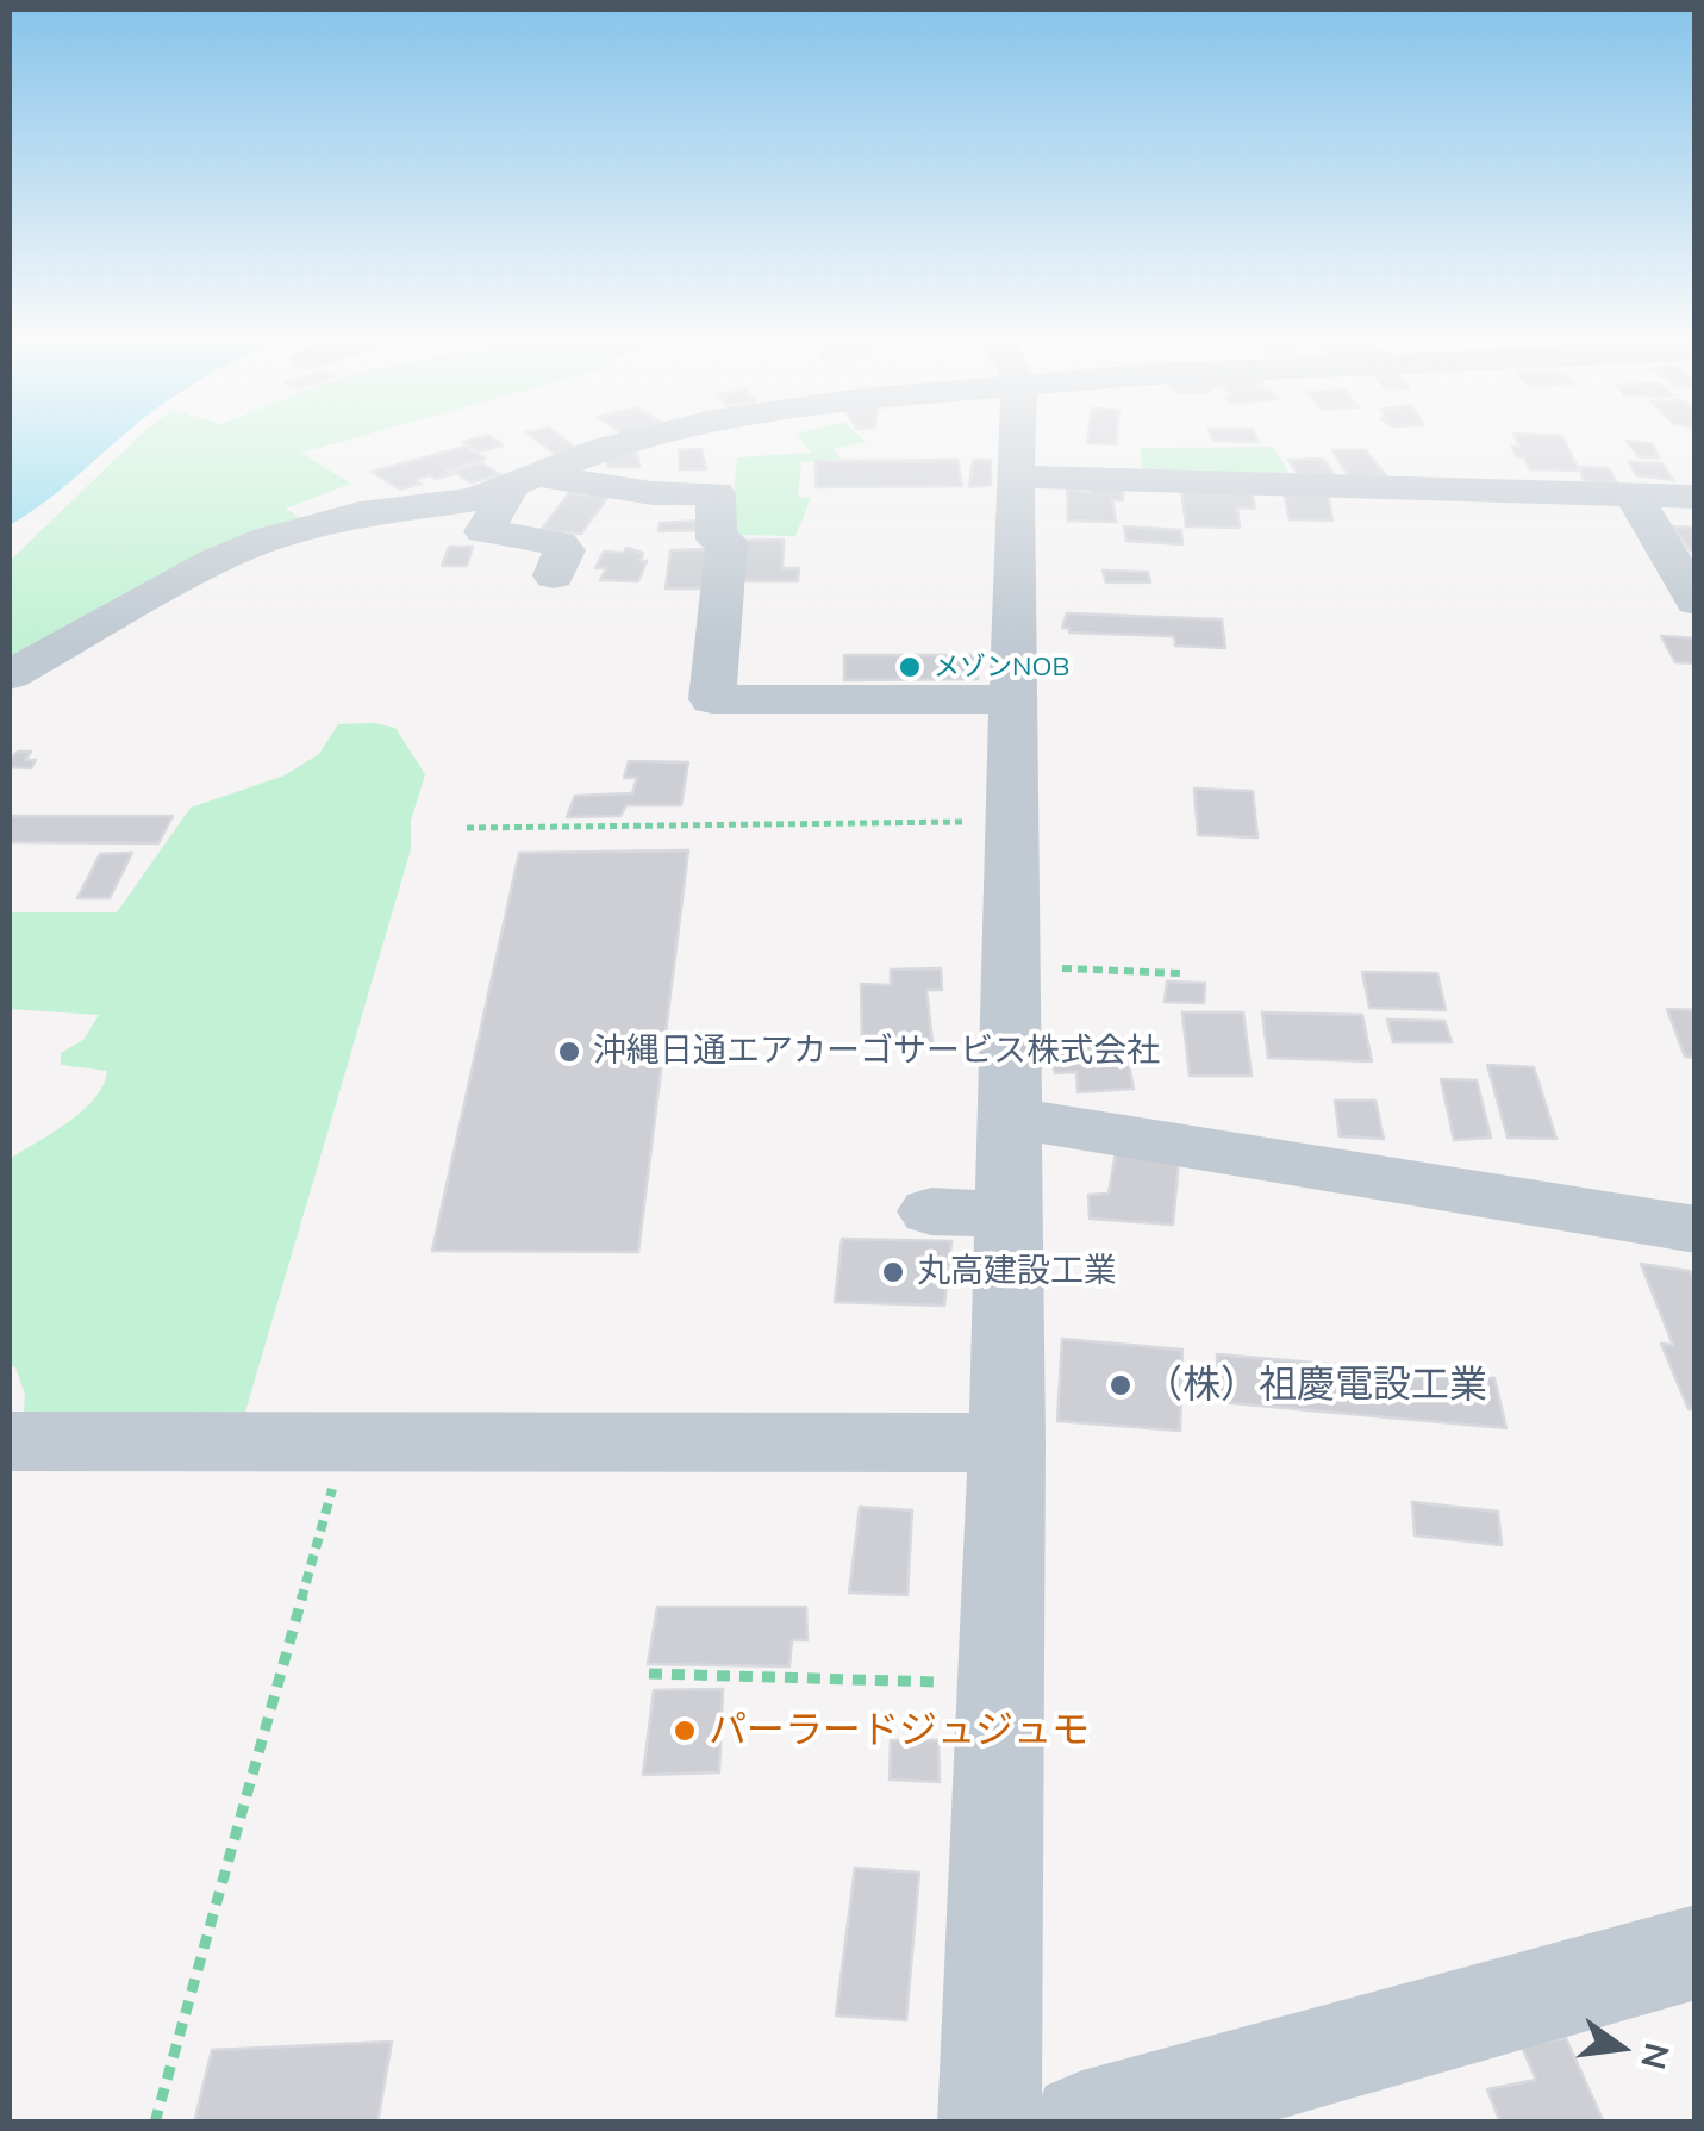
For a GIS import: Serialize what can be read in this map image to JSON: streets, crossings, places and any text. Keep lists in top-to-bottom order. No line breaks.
{"places":["メゾンNOB","沖縄日通エアカーゴサービス株式会社","丸高建設工業","（株）祖慶電設工業","パーラードジュジュモ"],"north":"right"}
